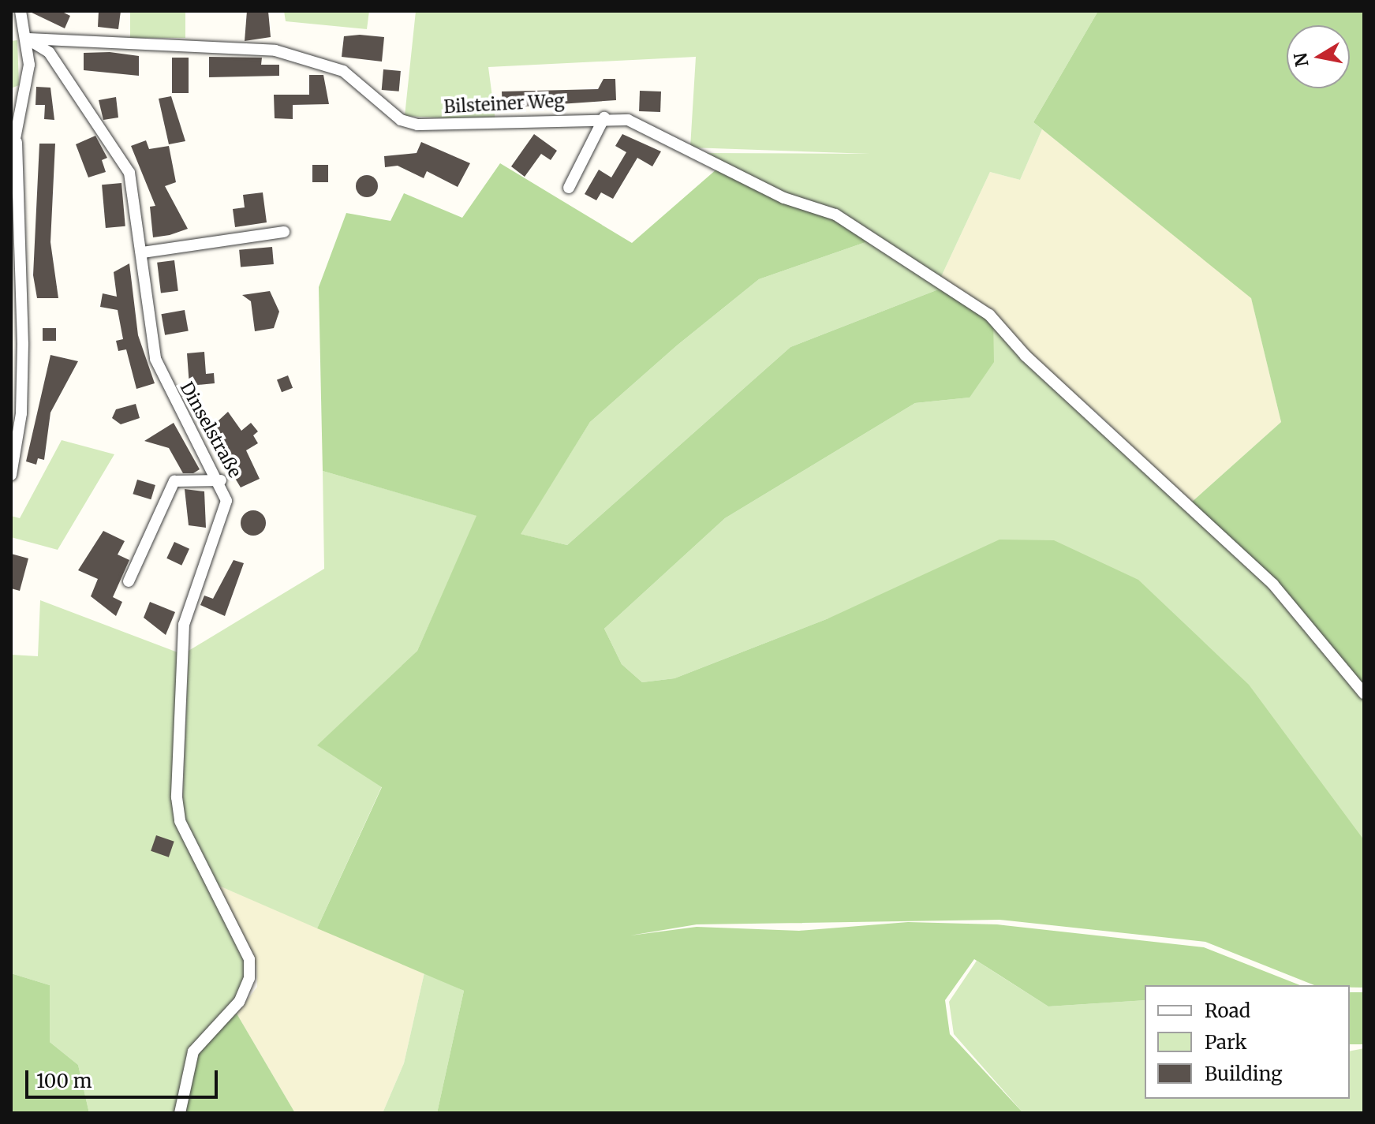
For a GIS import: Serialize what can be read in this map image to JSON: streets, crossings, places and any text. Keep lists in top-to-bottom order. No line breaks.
{"streets":{"street":["Bilsteiner Weg","Dinselstraße"]},"crossings":[["Bilsteiner Weg","Dinselstraße"]],"legend":["Road","Park","Building"],"scale_bar":"100 m","north":"left"}
